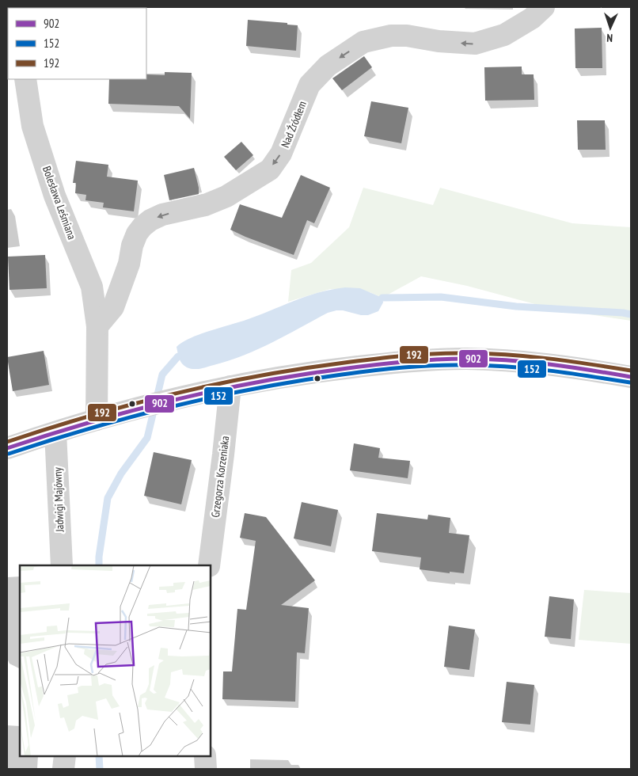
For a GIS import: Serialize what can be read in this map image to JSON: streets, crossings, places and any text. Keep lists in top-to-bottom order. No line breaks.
{"streets":{"street":["Nad Źródłem","Bolesława Leśmiana","Grzegorza Korzeniaka","Jadwigi Majówny"]},"crossings":[["Nad Źródłem","Bolesława Leśmiana"]],"one_way":["Nad Źródłem"],"lines":["transit line 192","transit line 902","transit line 152"],"legend":["902","152","192"],"north":"bottom"}
